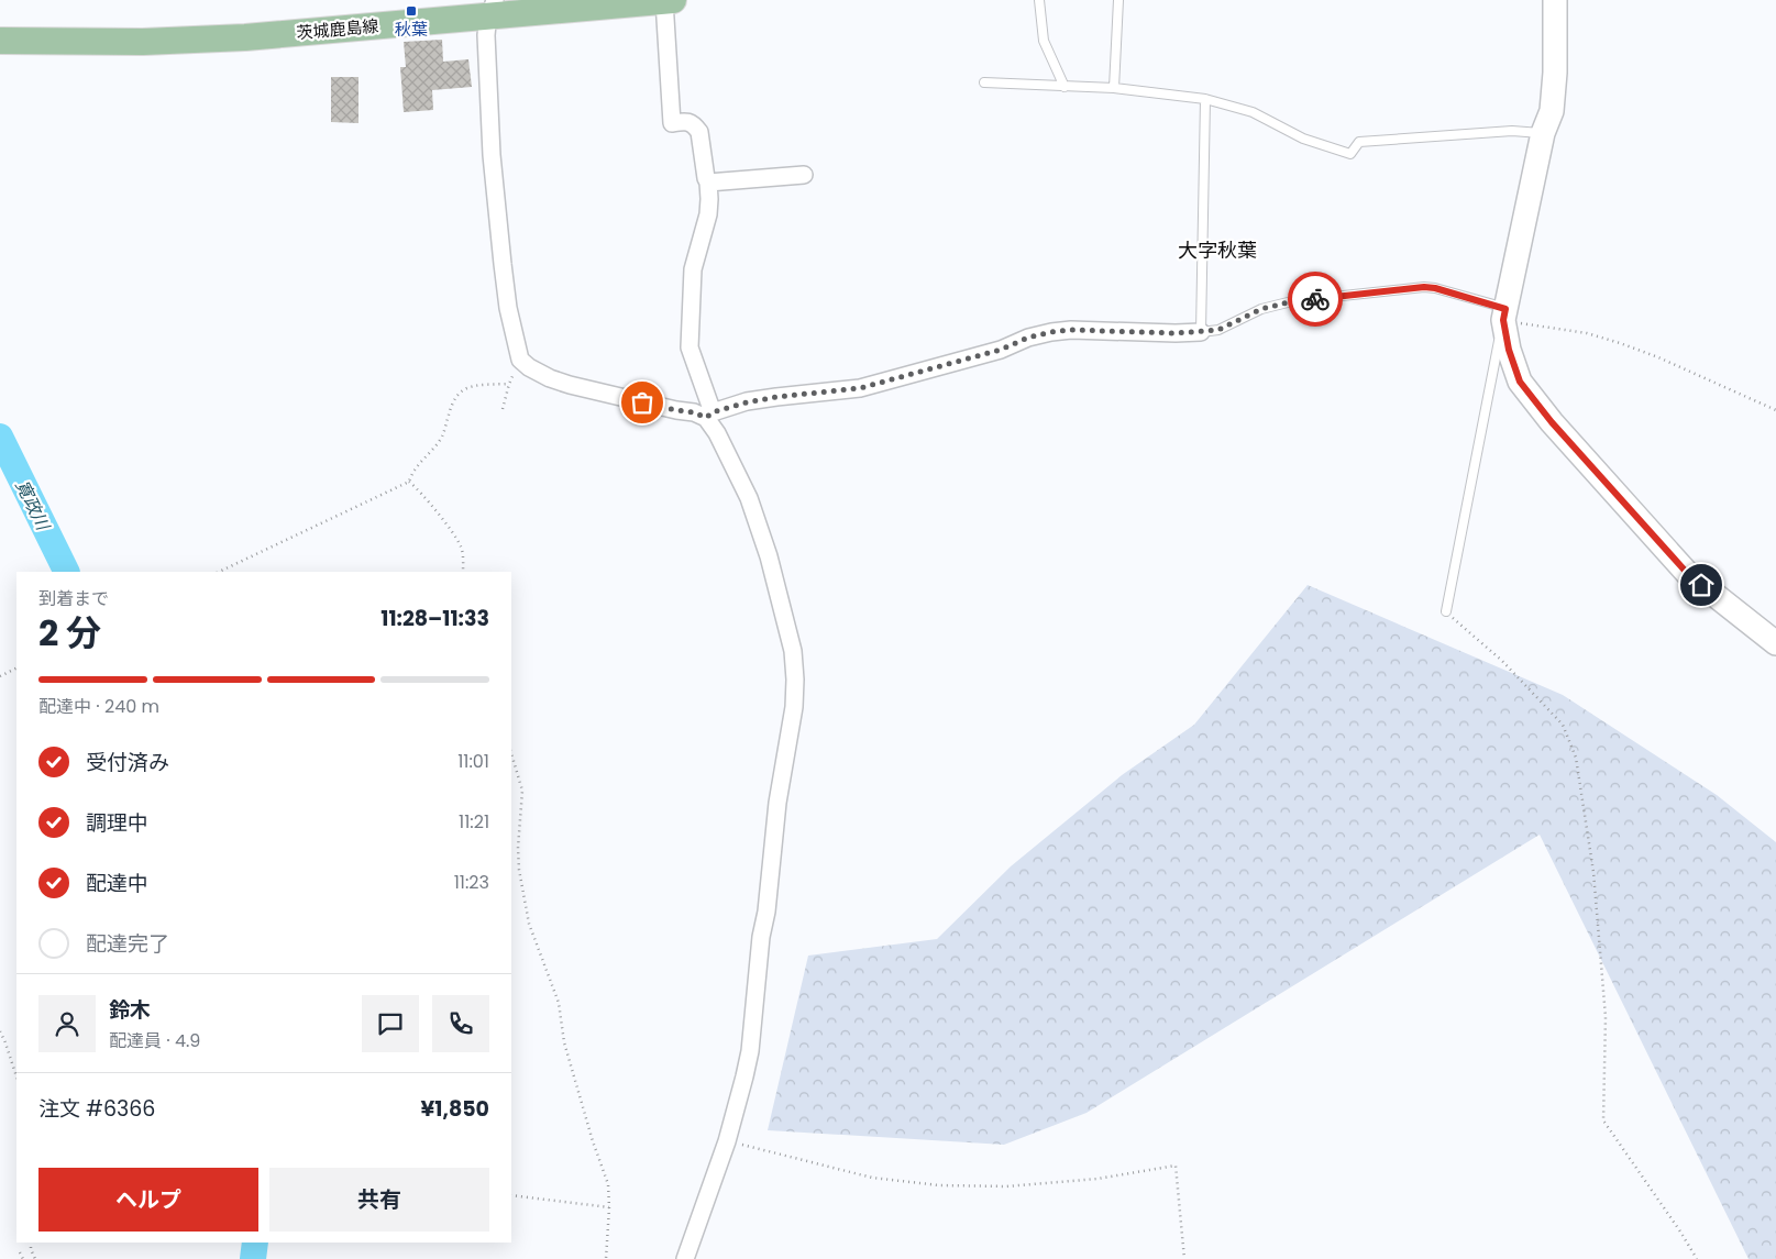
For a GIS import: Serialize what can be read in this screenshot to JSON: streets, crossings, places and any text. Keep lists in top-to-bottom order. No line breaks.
{"streets":{"main road":["茨城鹿島線"]},"districts":["大字秋葉"],"water":["寛政川"],"places":{"transit":["秋葉"]},"page":{"heading":["2 分","到着まで","11:28–11:33"],"panel":["鈴木","配達員 · 4.9","注文 #6366","¥1,850"],"bar":"配達中 · 240 m","list":[["受付済み","11:01"],["調理中","11:21"],["配達中","11:23"],"配達完了"],"buttons":["ヘルプ","共有"]}}
